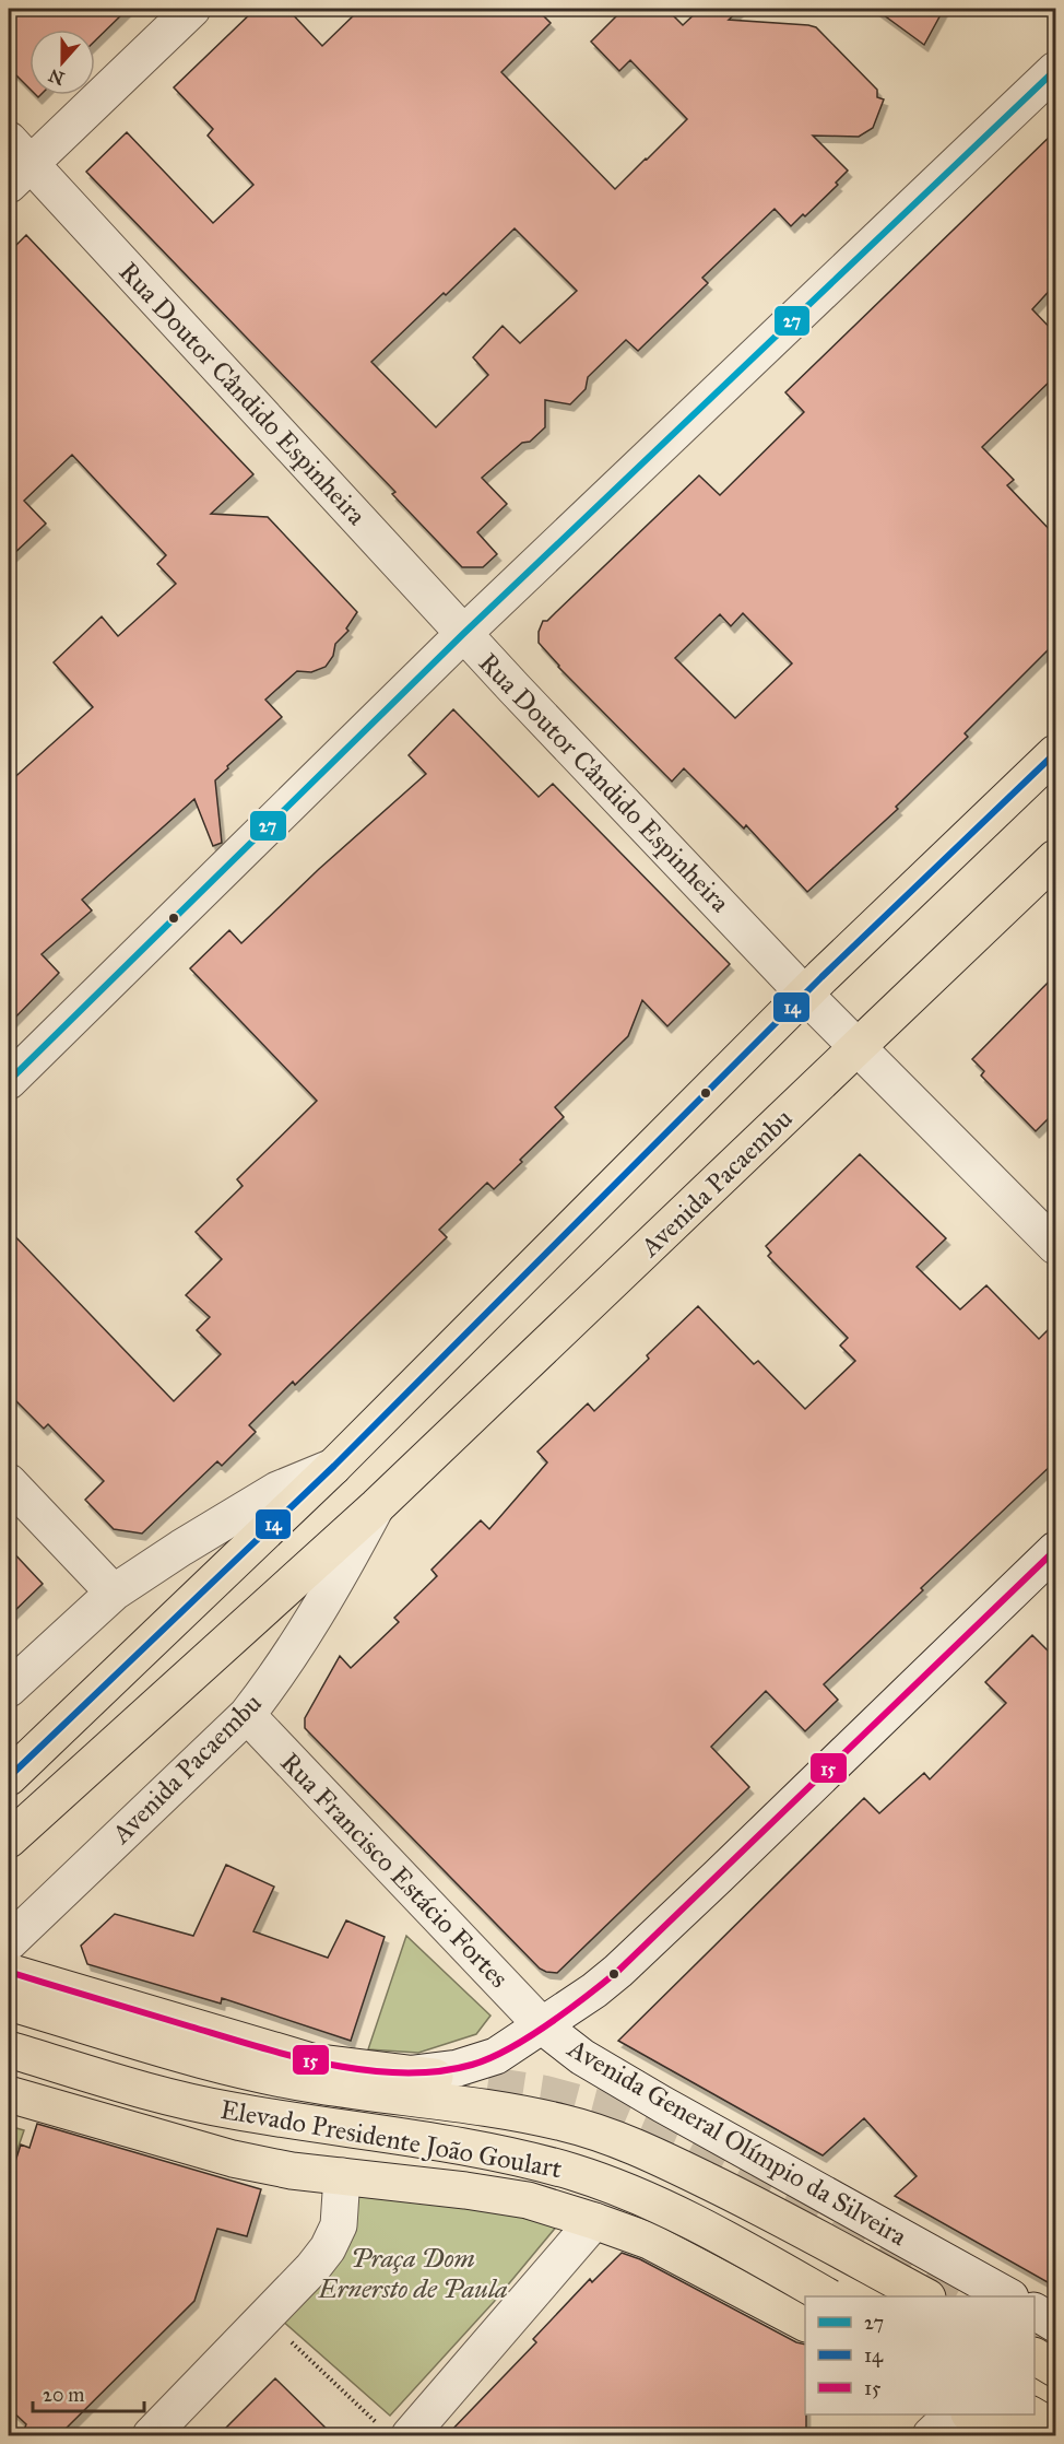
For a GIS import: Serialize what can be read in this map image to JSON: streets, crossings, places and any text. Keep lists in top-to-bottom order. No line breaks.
{"streets":{"main road":["Avenida Pacaembu","Elevado Presidente João Goulart","Avenida General Olímpio da Silveira"],"street":["Rua Doutor Cândido Espinheira","Rua Francisco Estácio Fortes"]},"crossings":[["Rua Doutor Cândido Espinheira","Avenida Pacaembu"],["Avenida Pacaembu","Rua Francisco Estácio Fortes"],["Rua Francisco Estácio Fortes","Avenida General Olímpio da Silveira"]],"parks":["Praça Dom Ernersto de Paula"],"lines":["transit line 27","transit line 14","transit line 15"],"legend":["27","14","15"],"scale_bar":"20 m","north":"bottom"}
